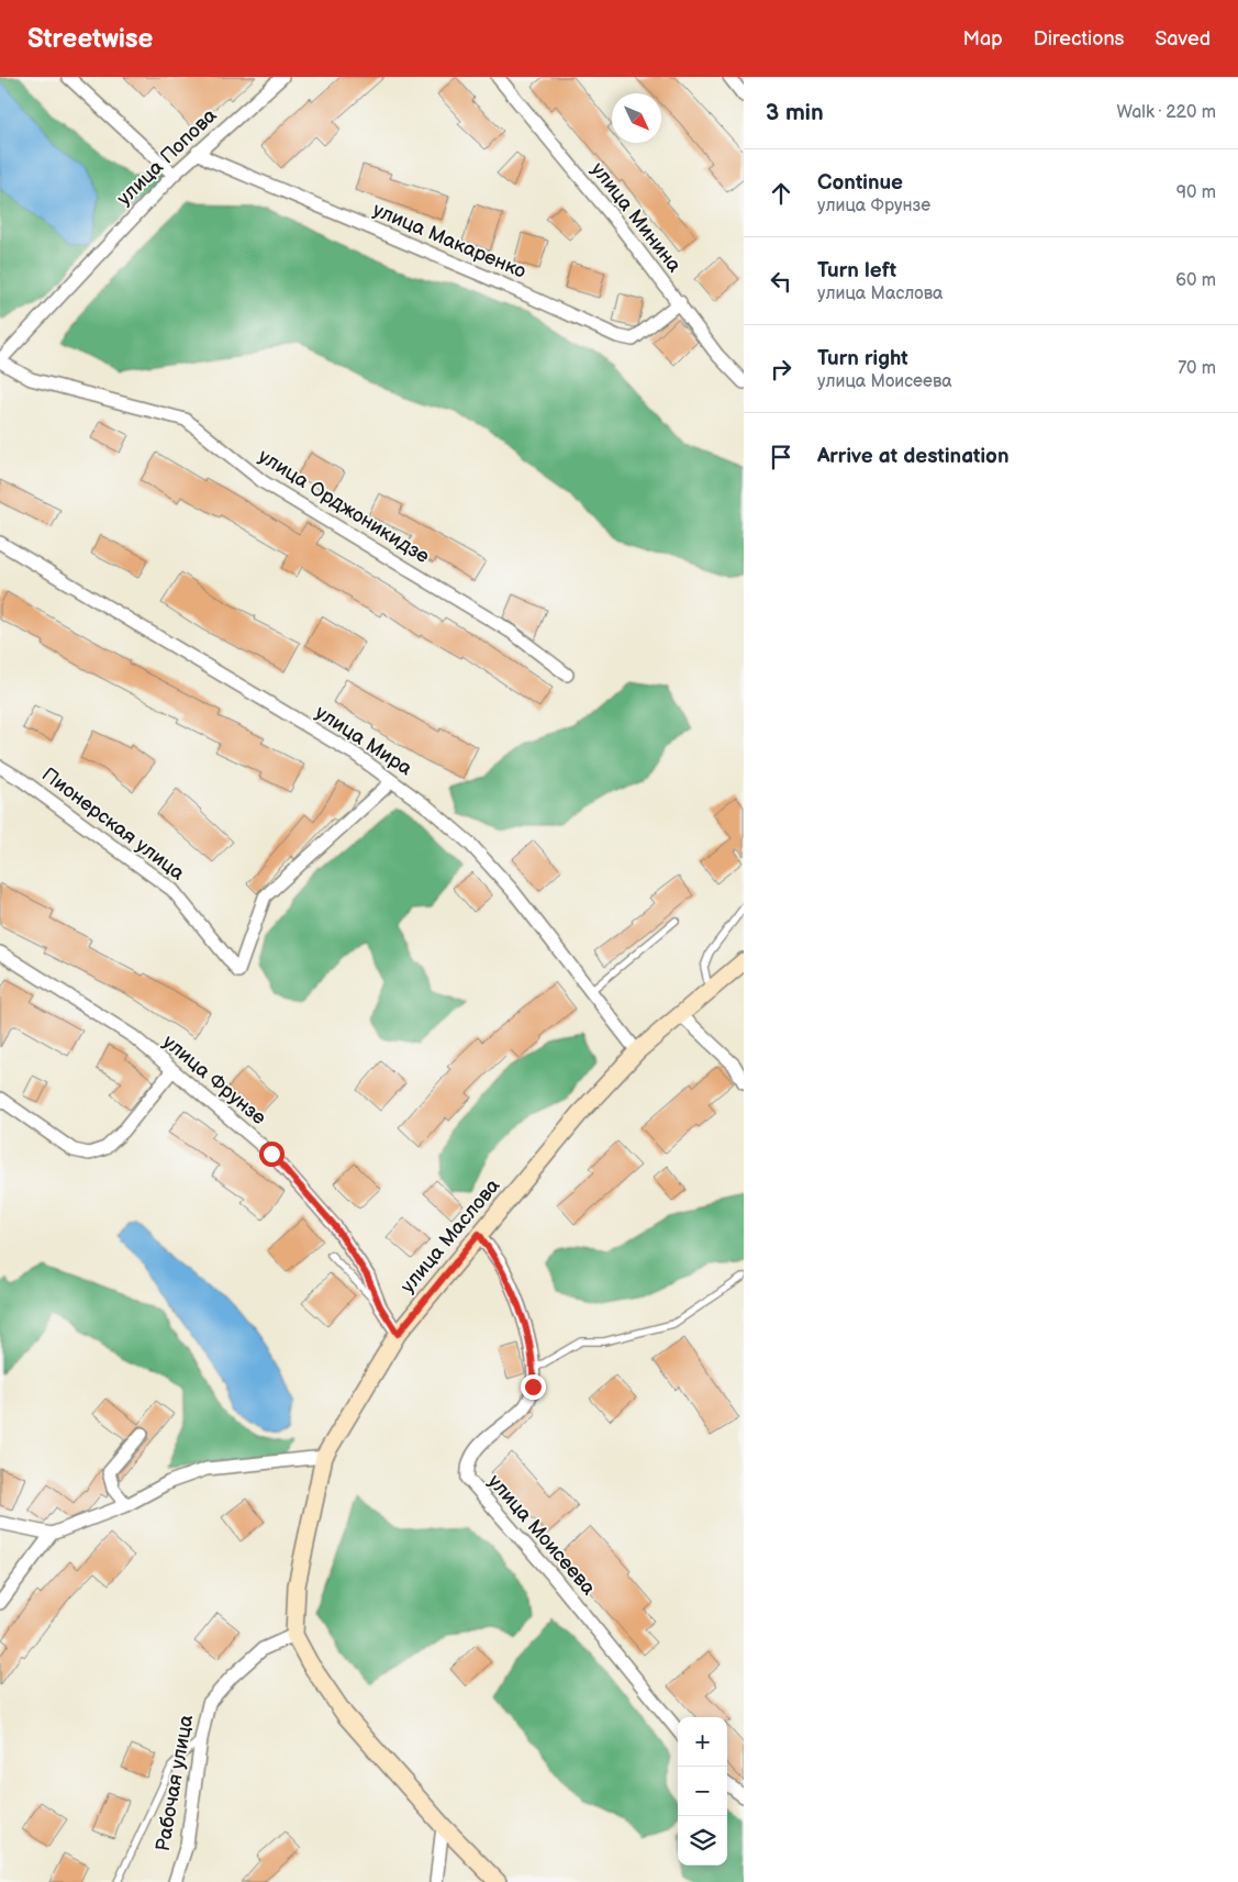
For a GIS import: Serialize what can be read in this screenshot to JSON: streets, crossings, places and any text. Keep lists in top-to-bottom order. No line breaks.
{"streets":{"main road":["улица Маслова"],"street":["улица Попова","улица Минина","улица Макаренко","улица Орджоникидзе","улица Мира","Пионерская улица","улица Фрунзе","улица Моисеева","Рабочая улица"]},"crossings":[["улица Попова","улица Макаренко"],["улица Попова","улица Орджоникидзе"],["улица Минина","улица Макаренко"],["улица Мира","Пионерская улица"],["улица Мира","улица Маслова"],["улица Фрунзе","улица Маслова"],["улица Маслова","улица Моисеева"],["улица Маслова","Рабочая улица"]],"north":"bottom right","page":{"header":"Streetwise","nav":["Map","Directions","Saved"],"heading":["3 min","Walk · 220 m"],"list":[["Continue","улица Фрунзе","90 m"],["Turn left","улица Маслова","60 m"],["Turn right","улица Моисеева","70 m"],"Arrive at destination"],"map_buttons":["+","−"]}}
